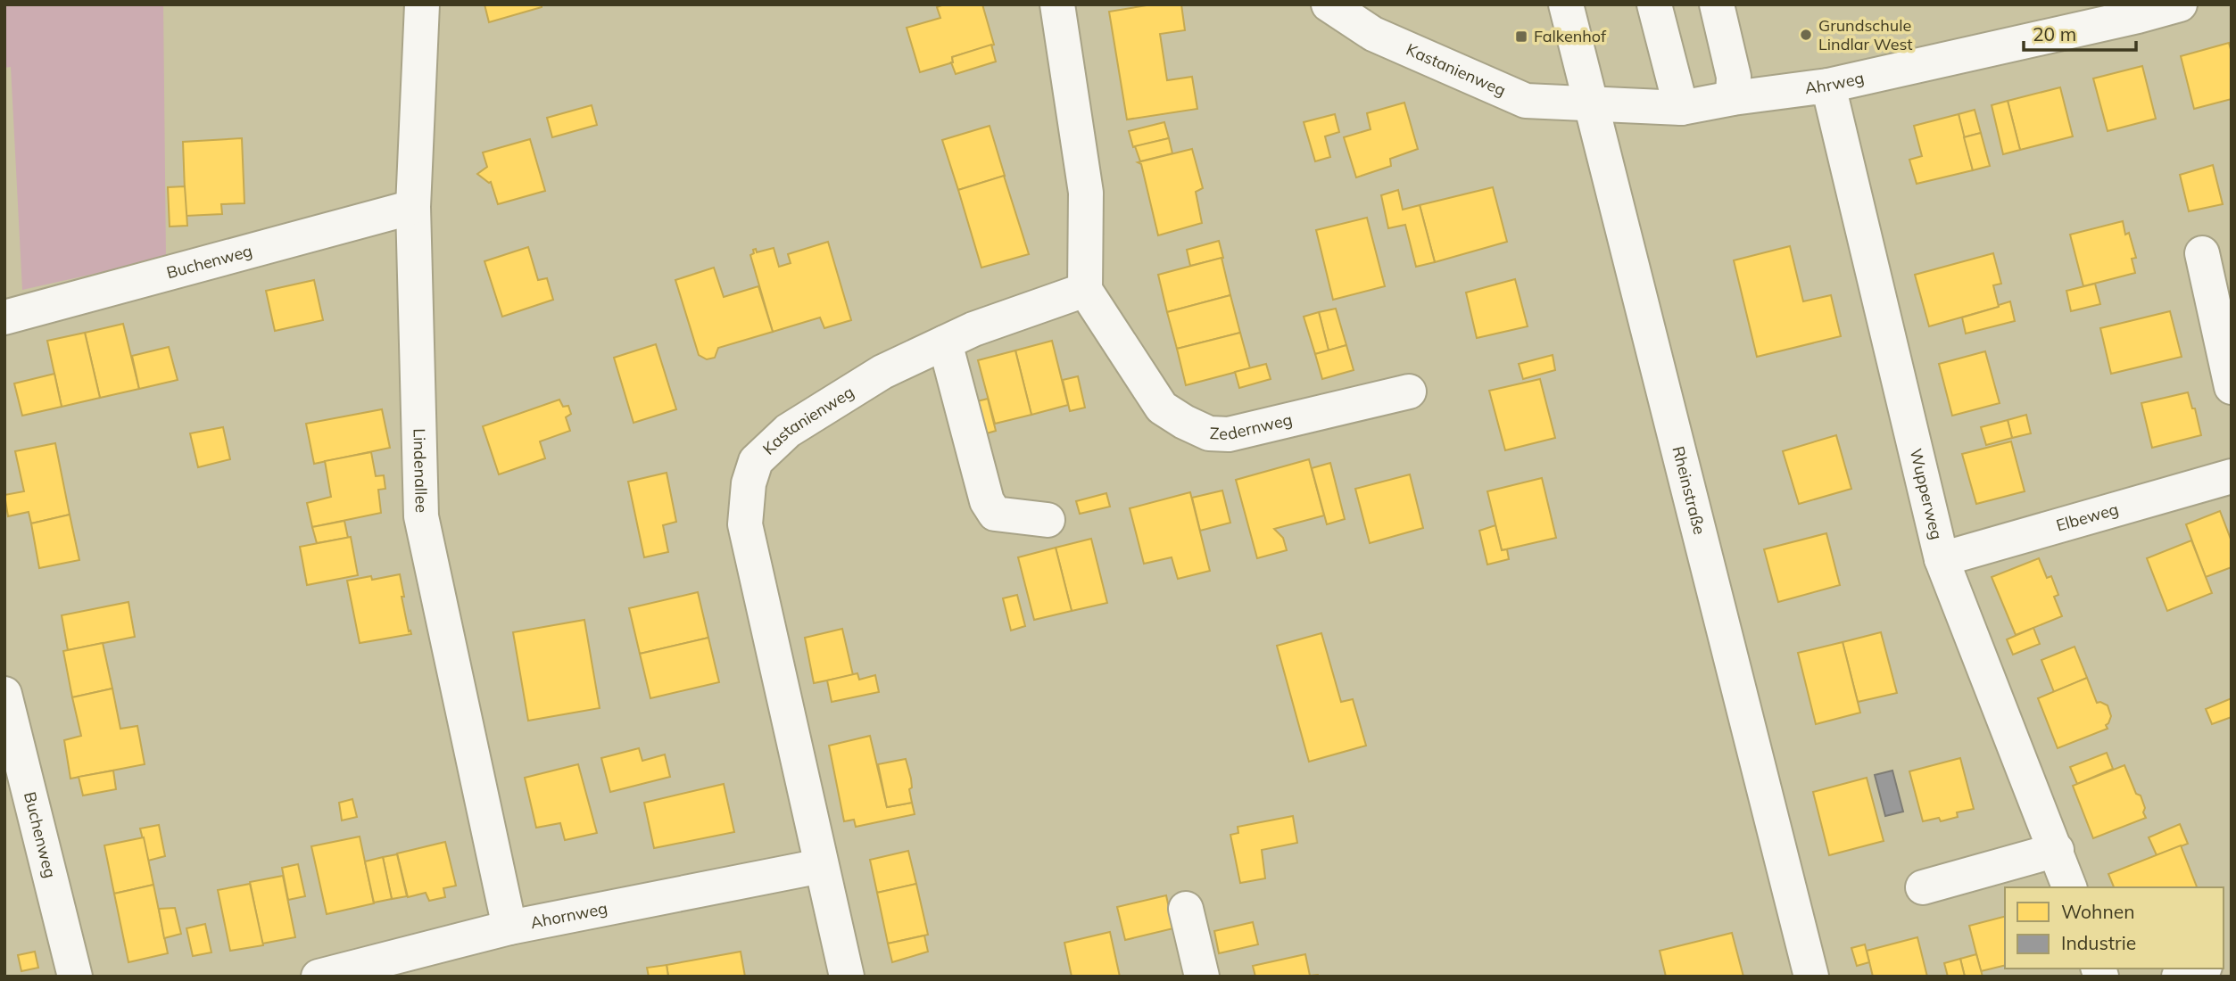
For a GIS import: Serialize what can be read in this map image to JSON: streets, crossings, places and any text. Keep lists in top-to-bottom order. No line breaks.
{"streets":{"street":["Kastanienweg","Ahrweg","Buchenweg","Zedernweg","Lindenallee","Rheinstraße","Wupperweg","Elbeweg","Ahornweg"]},"crossings":[["Kastanienweg","Ahrweg"],["Kastanienweg","Zedernweg"],["Kastanienweg","Rheinstraße"],["Kastanienweg","Ahornweg"],["Ahrweg","Rheinstraße"],["Ahrweg","Wupperweg"],["Buchenweg","Lindenallee"],["Lindenallee","Ahornweg"],["Wupperweg","Elbeweg"]],"places":{"other":["Grundschule Lindlar West"],"transit":["Falkenhof"]},"legend":["Wohnen","Industrie"],"scale_bar":"20 m"}
